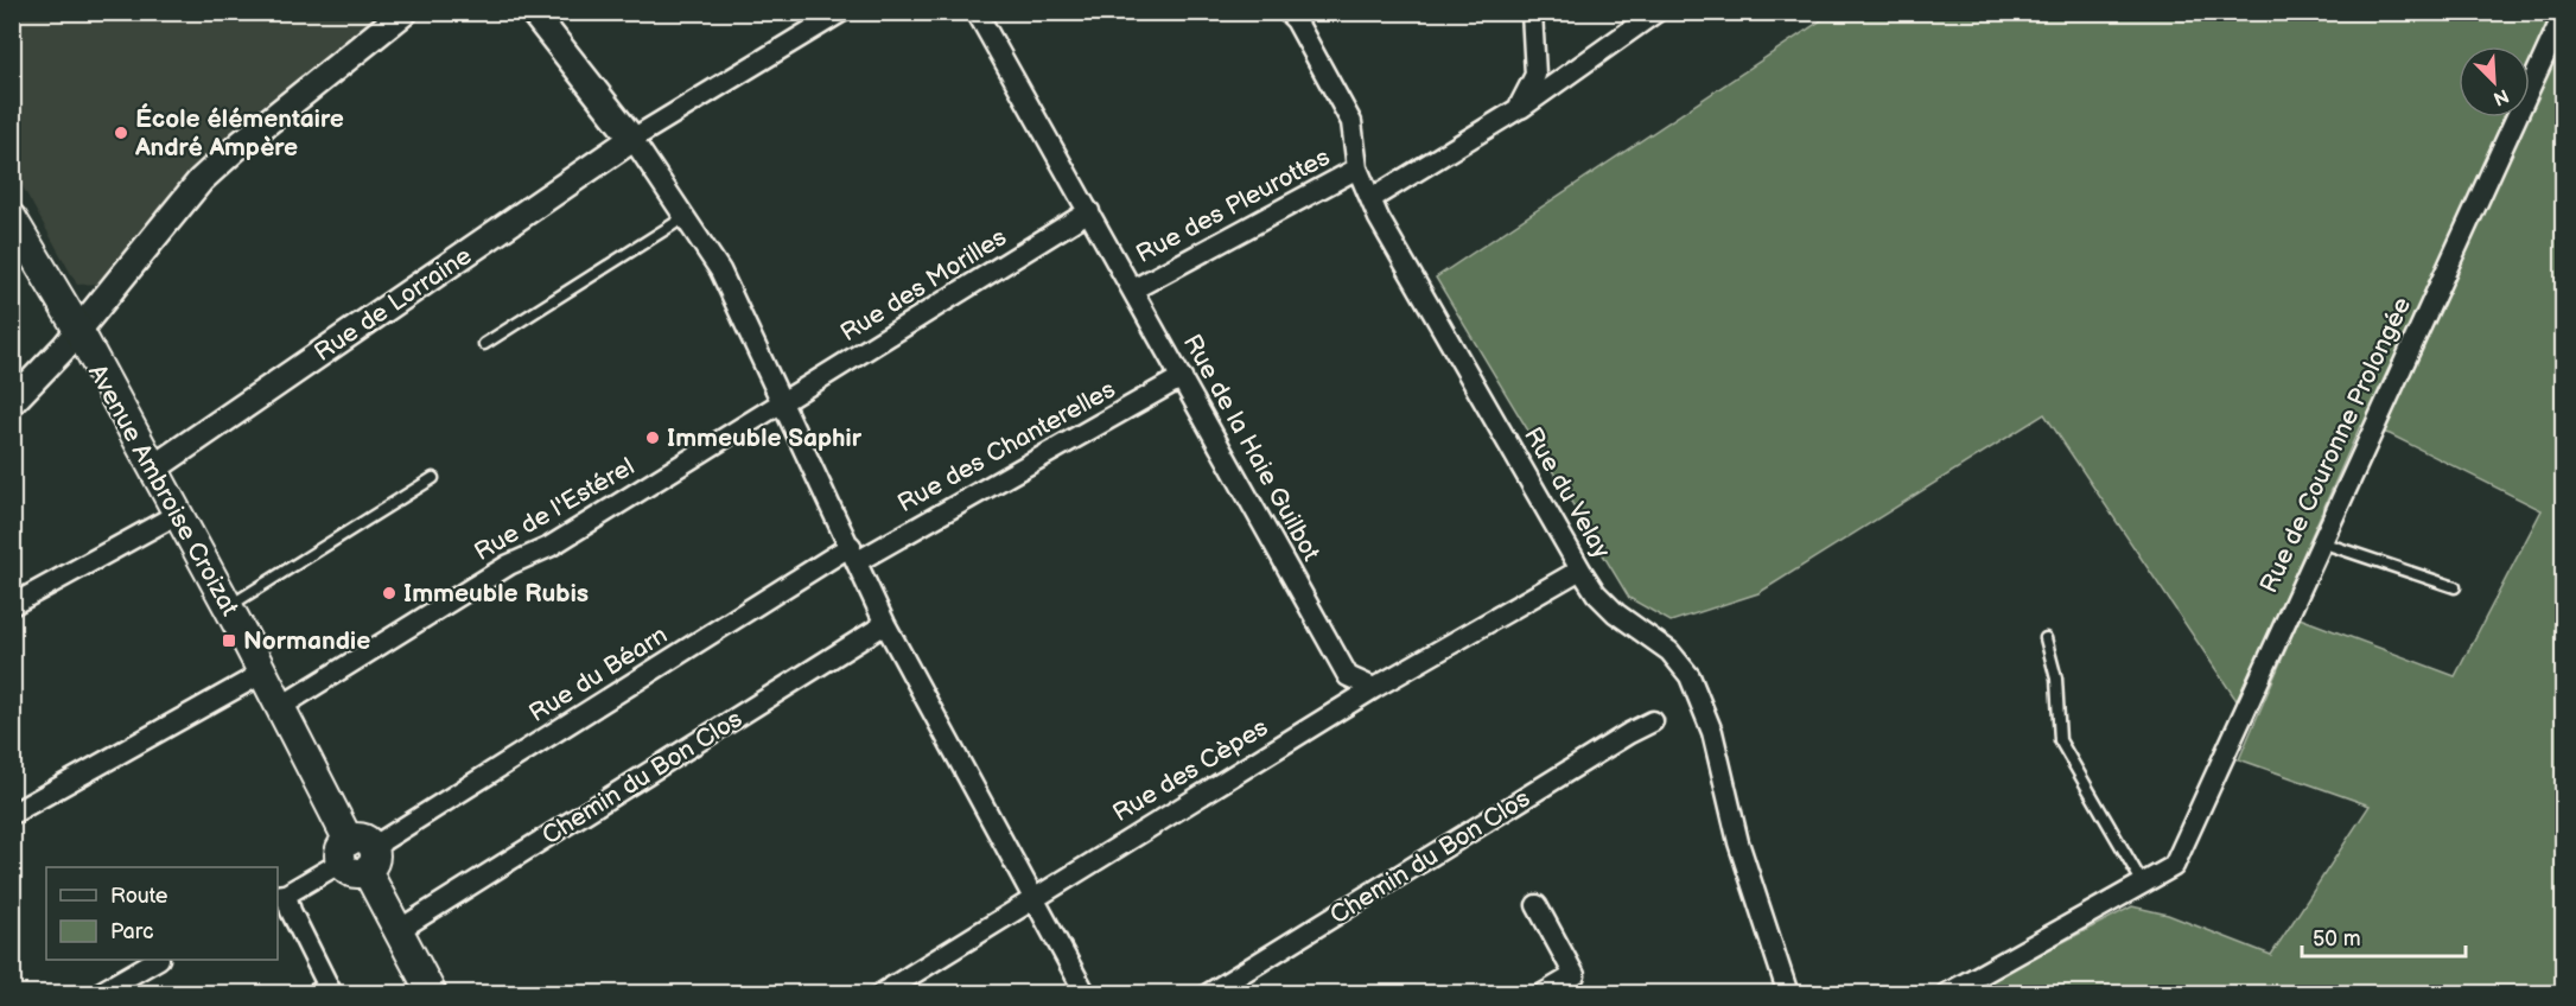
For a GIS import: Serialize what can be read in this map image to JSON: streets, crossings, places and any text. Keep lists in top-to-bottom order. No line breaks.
{"streets":{"main road":["Avenue Ambroise Croizat"],"street":["Rue des Pleurottes","Rue des Morilles","Rue de Lorraine","Rue de Couronne Prolongée","Rue des Chanterelles","Rue de la Haie Guilbot","Rue du Velay","Rue de l'Estérel","Rue du Béarn","Rue des Cèpes","Chemin du Bon Clos"]},"crossings":[["Rue des Pleurottes","Rue de la Haie Guilbot"],["Rue des Pleurottes","Rue du Velay"],["Rue des Morilles","Rue de la Haie Guilbot"],["Rue des Morilles","Rue de l'Estérel"],["Rue de Lorraine","Avenue Ambroise Croizat"],["Rue des Chanterelles","Rue de la Haie Guilbot"],["Rue des Chanterelles","Rue du Béarn"],["Rue de la Haie Guilbot","Rue des Cèpes"],["Avenue Ambroise Croizat","Rue de l'Estérel"],["Avenue Ambroise Croizat","Rue du Béarn"],["Avenue Ambroise Croizat","Chemin du Bon Clos"]],"places":{"other":["École élémentaire André Ampère","Immeuble Saphir","Immeuble Rubis"],"transit":["Normandie"]},"legend":["Route","Parc"],"scale_bar":"50 m","north":"bottom right"}
